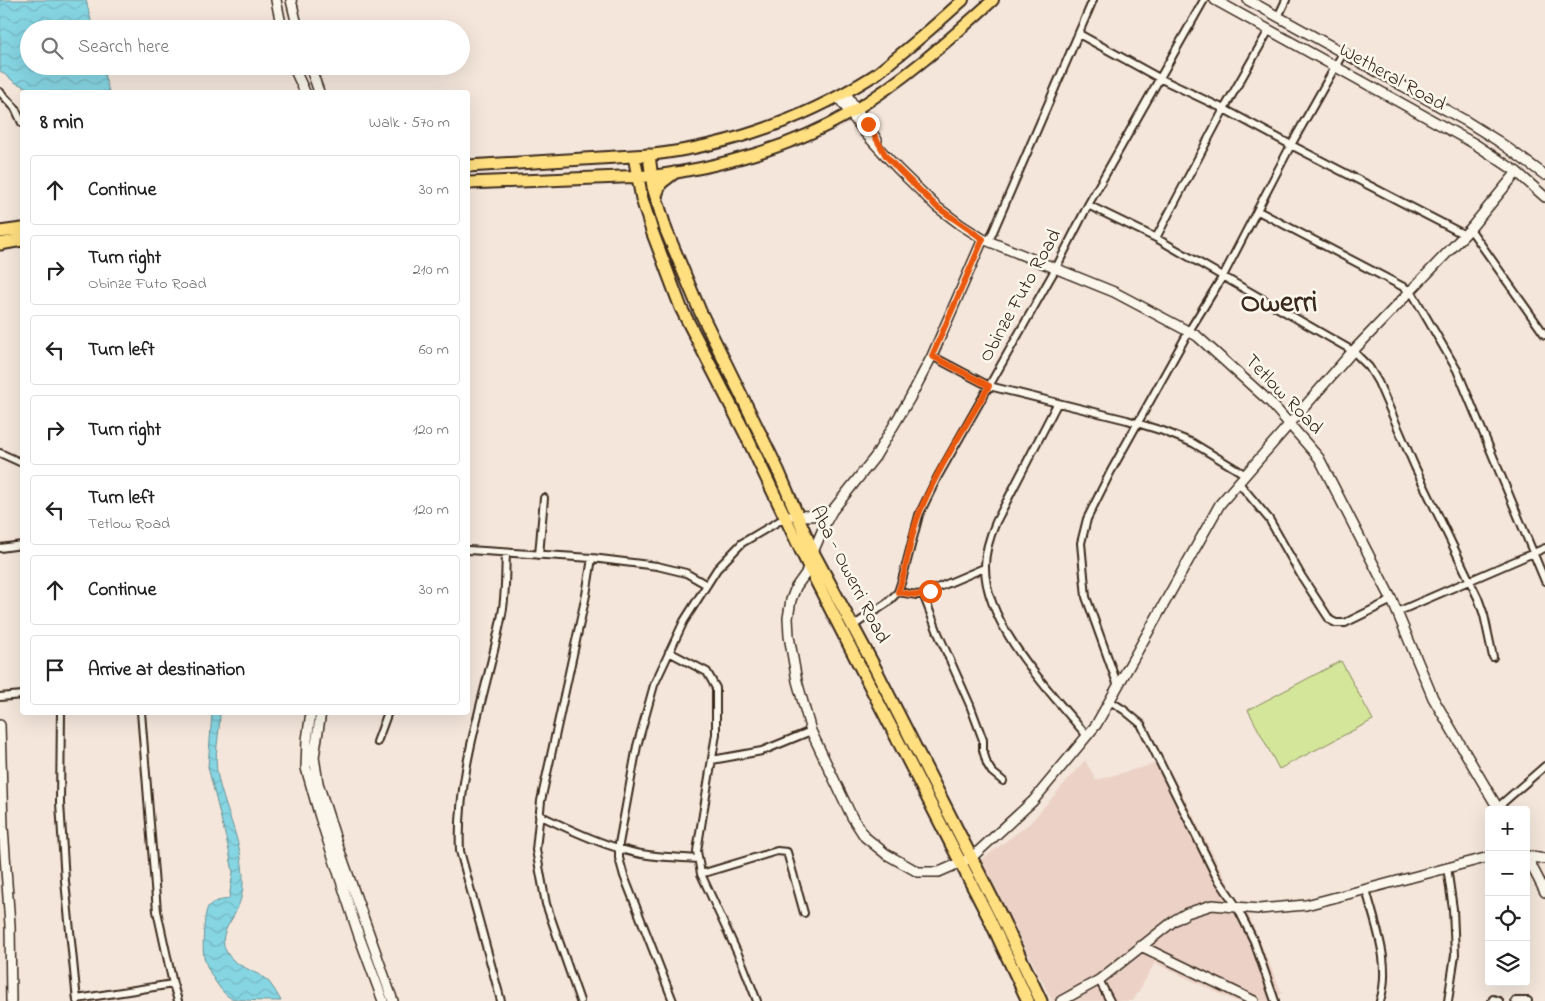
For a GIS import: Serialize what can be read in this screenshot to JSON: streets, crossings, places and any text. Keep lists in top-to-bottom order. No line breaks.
{"streets":{"highway":["Aba - Owerri Road"],"street":["Wetheral Road","Obinze Futo Road","Tetlow Road"]},"crossings":[["Obinze Futo Road","Tetlow Road"]],"districts":["Owerri"],"page":{"search":"Search here","heading":["8 min","Walk · 570 m"],"list":[["Continue","30 m"],["Turn right","Obinze Futo Road","210 m"],["Turn left","60 m"],["Turn right","120 m"],["Turn left","Tetlow Road","120 m"],["Continue","30 m"],"Arrive at destination"],"map_buttons":["+","−"]}}
